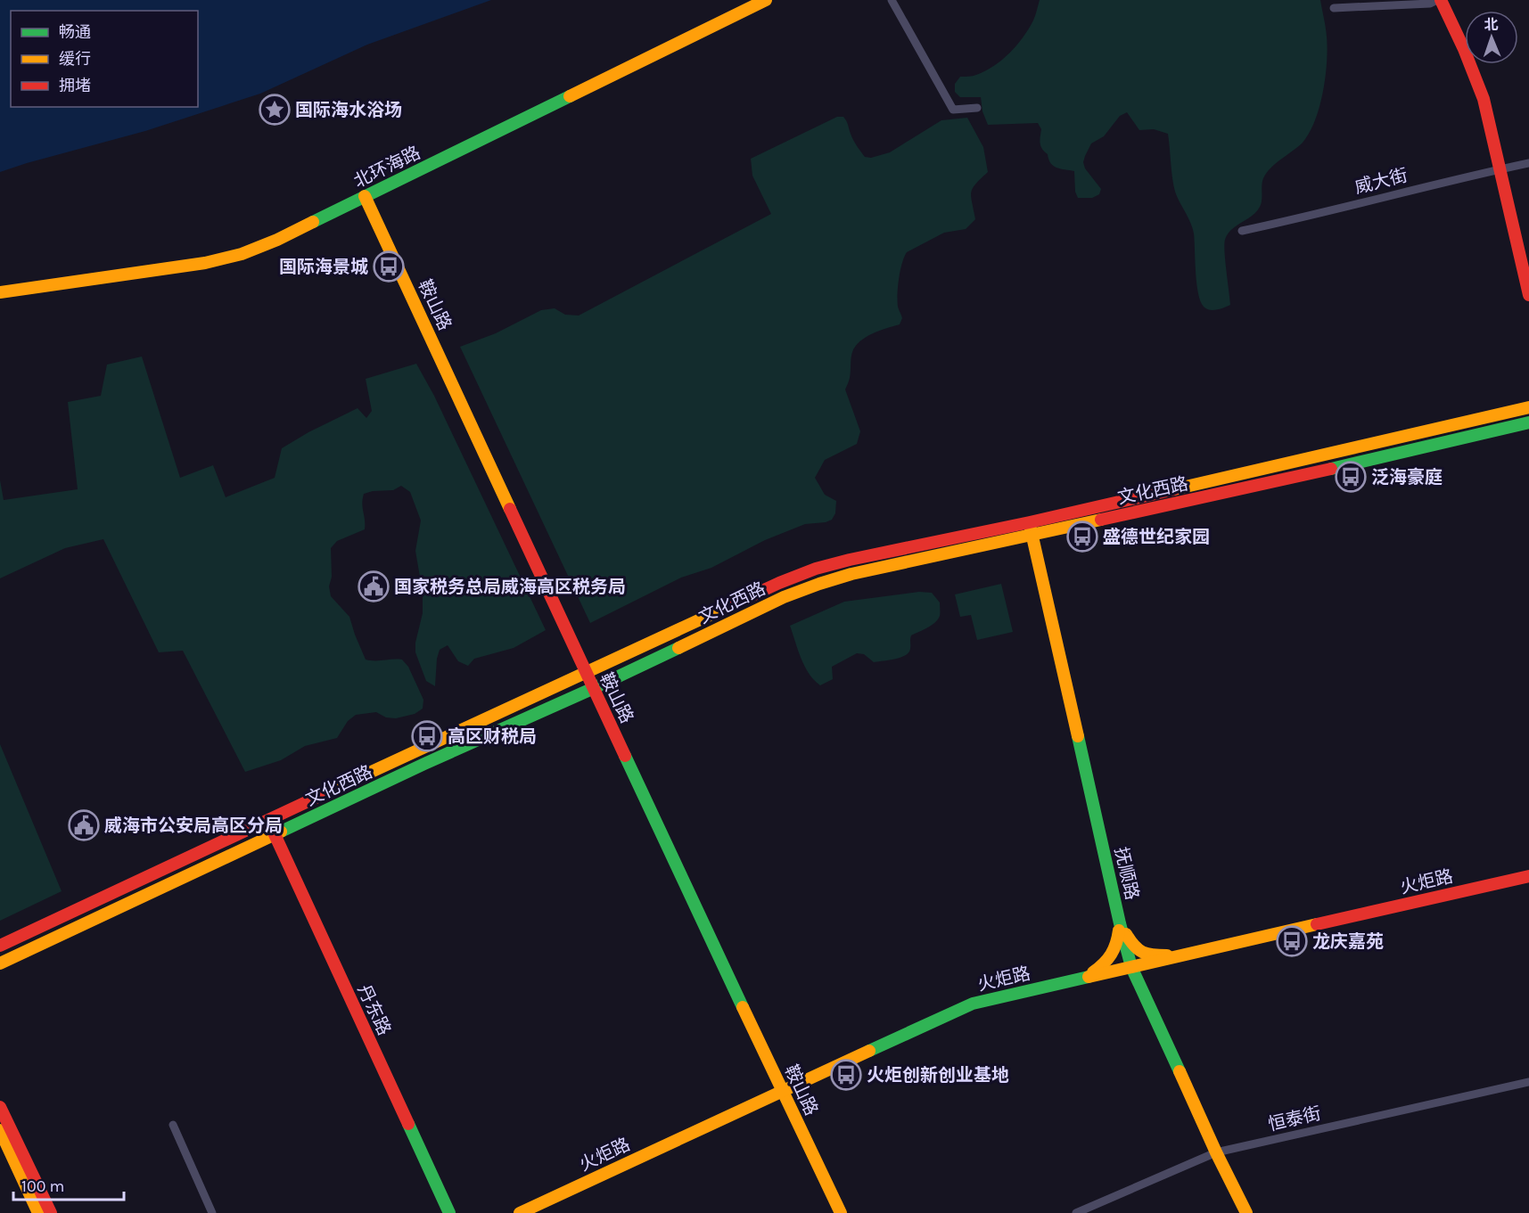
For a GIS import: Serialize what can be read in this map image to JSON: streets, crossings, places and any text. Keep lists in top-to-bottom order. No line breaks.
{"streets":{"main road":["北环海路","鞍山路","文化西路","抚顺路","火炬路","丹东路"],"street":["威大街","恒泰街"]},"crossings":[["北环海路","鞍山路"],["鞍山路","文化西路"],["鞍山路","火炬路"],["文化西路","抚顺路"],["文化西路","丹东路"],["抚顺路","火炬路"],["抚顺路","恒泰街"]],"places":{"place":["国际海水浴场"],"bus stop":["国际海景城","泛海豪庭","盛德世纪家园","高区财税局","龙庆嘉苑","火炬创新创业基地"],"public building":["国家税务总局威海高区税务局","威海市公安局高区分局"]},"legend":["畅通","缓行","拥堵"],"scale_bar":"100 m","north":"top"}
